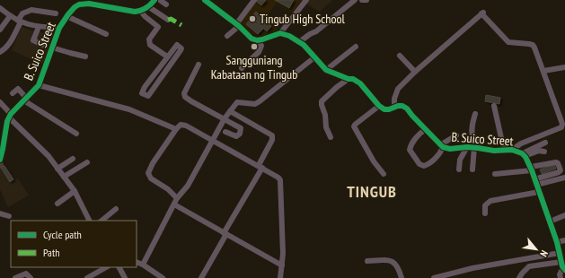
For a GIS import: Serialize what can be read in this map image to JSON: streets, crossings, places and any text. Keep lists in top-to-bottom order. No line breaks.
{"streets":{"street":["B. Suico Street"]},"districts":["TINGUB"],"places":["Tingub High School","Sangguniang Kabataan ng Tingub"],"legend":["Cycle path","Path"],"north":"bottom right"}
